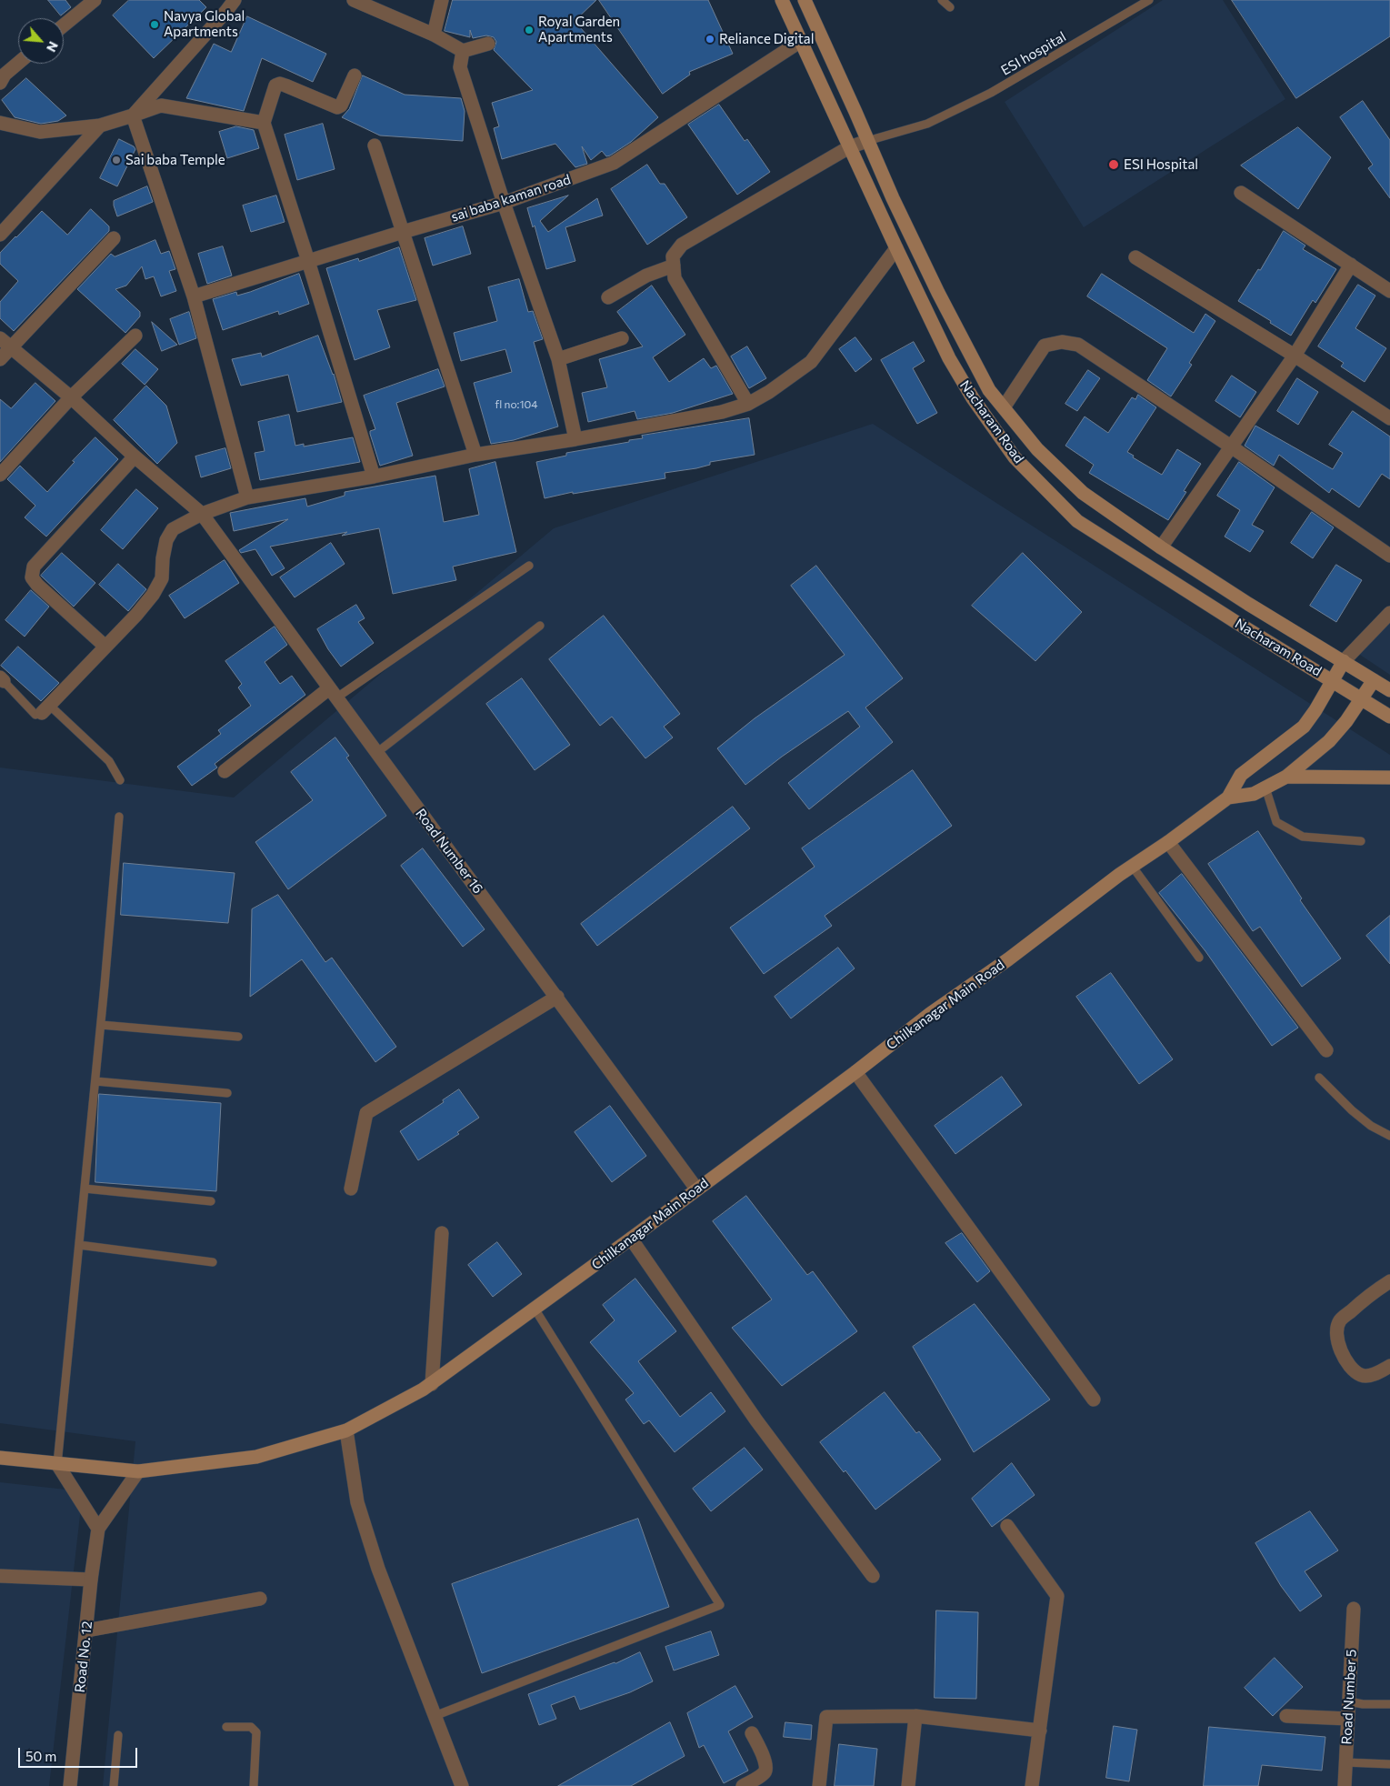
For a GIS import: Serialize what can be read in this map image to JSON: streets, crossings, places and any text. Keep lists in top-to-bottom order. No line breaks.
{"streets":{"main road":["Nacharam Road","Chilkanagar Main Road"],"street":["sai baba kaman road","Road Number 16","Road No. 12","Road Number 5"],"lane":["ESI hospital"]},"crossings":[["ESI hospital","Nacharam Road"],["sai baba kaman road","Nacharam Road"],["Road Number 16","Chilkanagar Main Road"]],"places":["Navya Global Apartments","Royal Garden Apartments","Reliance Digital","Sai baba Temple","ESI Hospital"],"house_numbers":["fl no:104"],"scale_bar":"50 m","north":"bottom right"}
